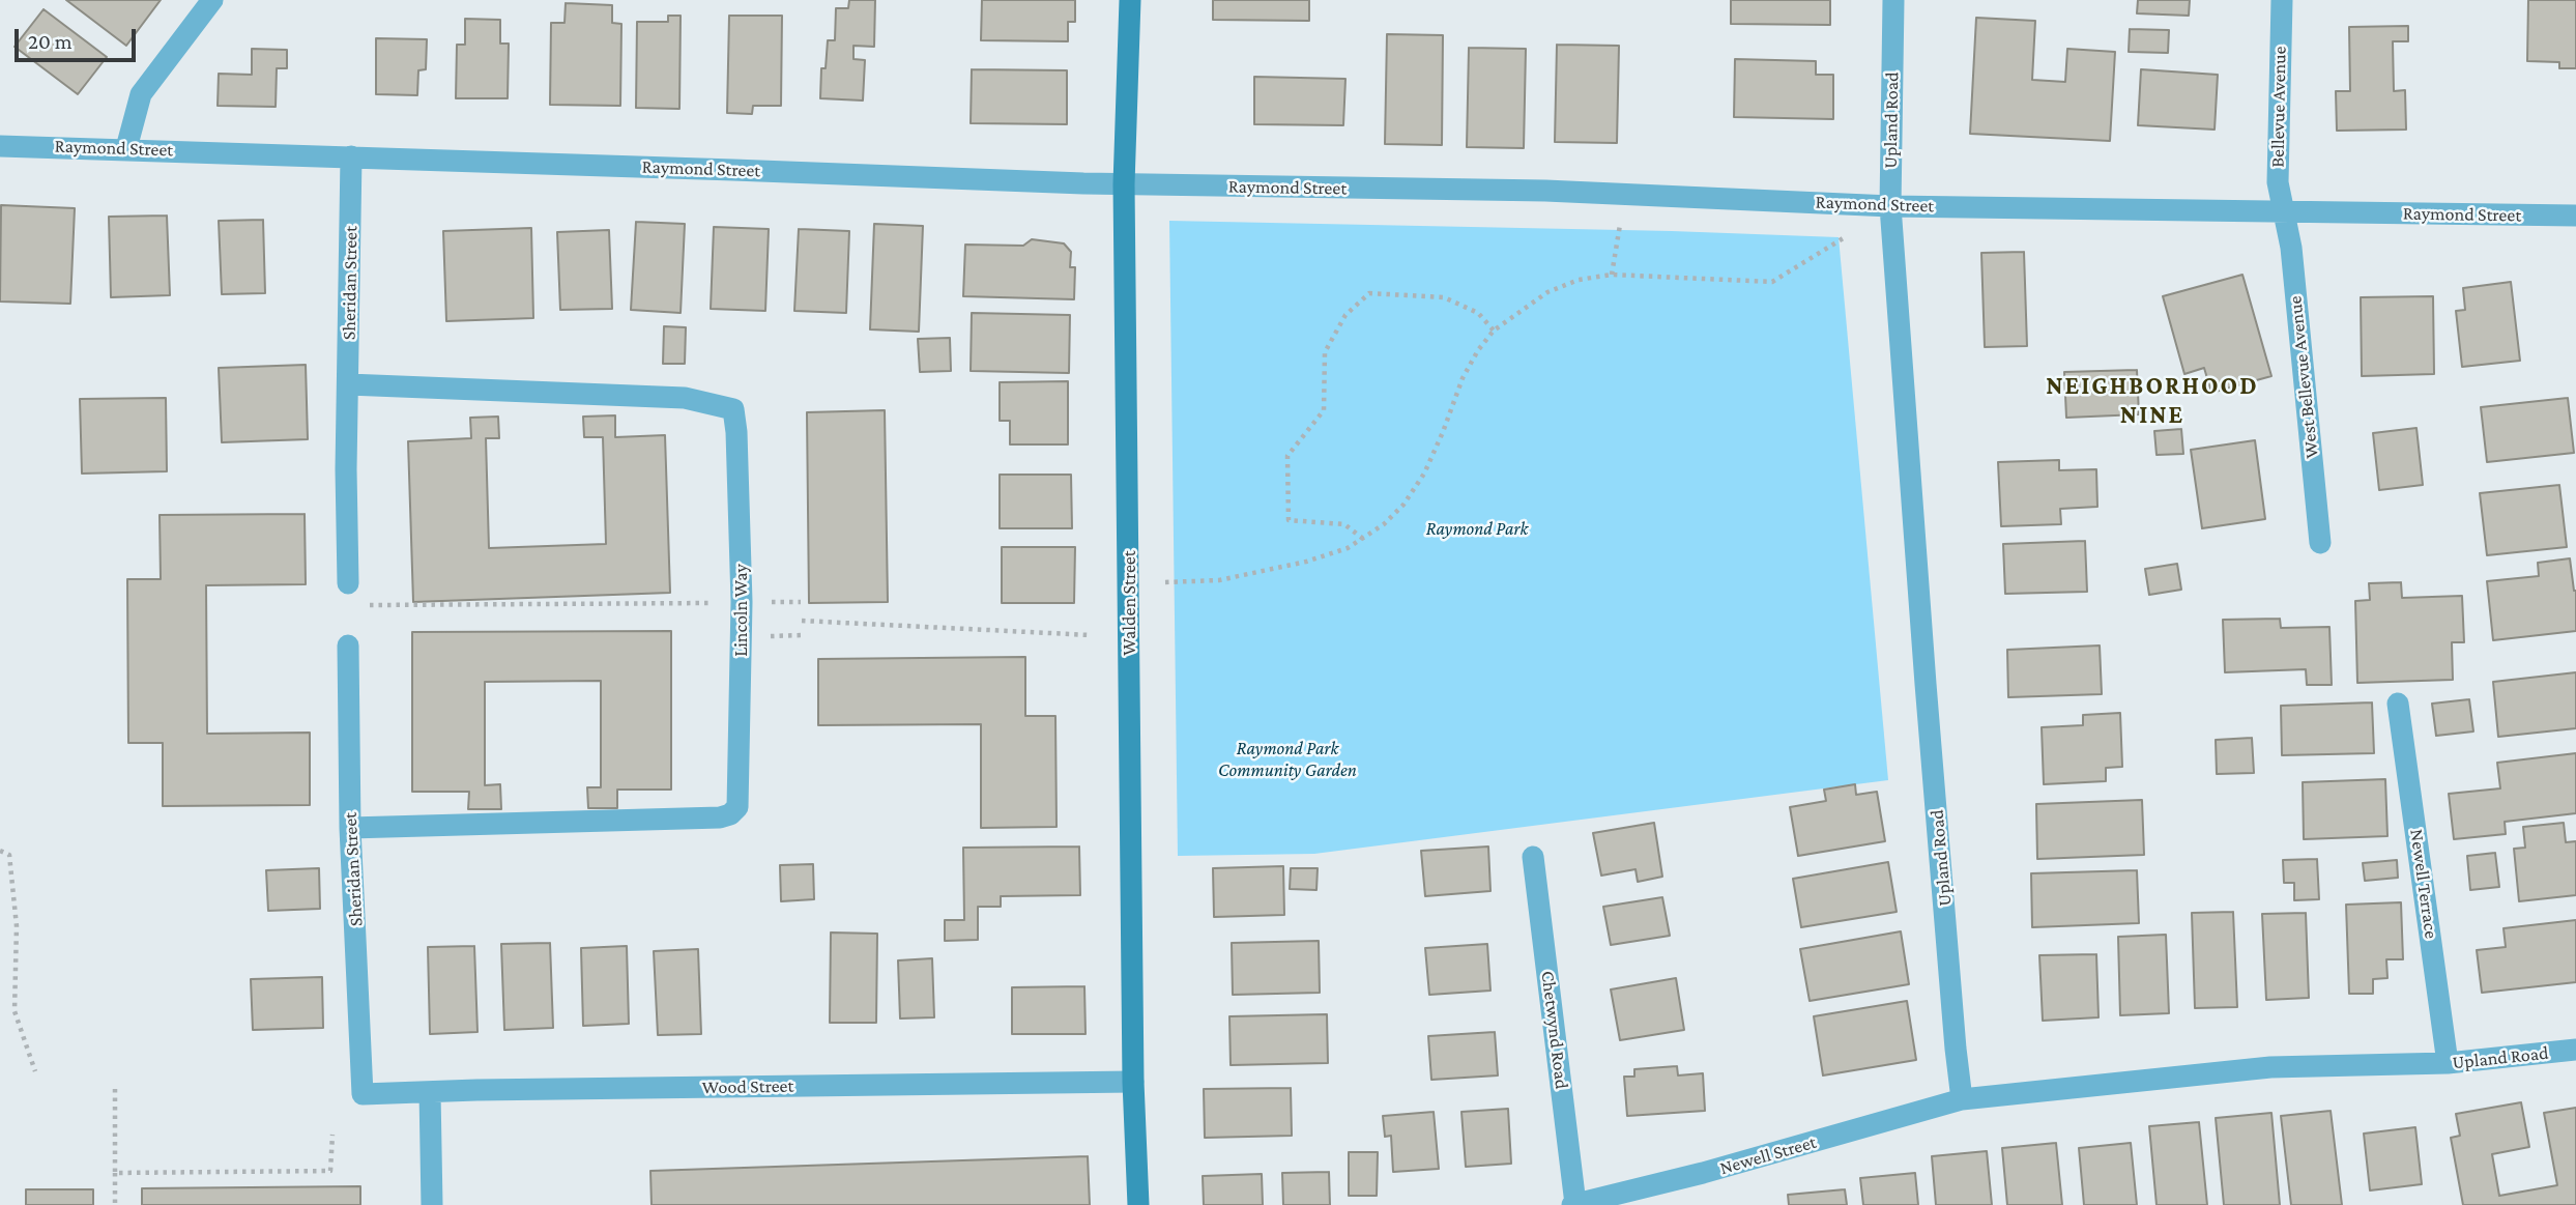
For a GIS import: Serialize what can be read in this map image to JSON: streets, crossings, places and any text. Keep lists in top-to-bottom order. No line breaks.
{"streets":{"street":["Bellevue Avenue","Upland Road","Raymond Street","Sheridan Street","West Bellevue Avenue","Walden Street","Lincoln Way","Newell Terrace","Chetwynd Road","Wood Street","Newell Street"]},"crossings":[["Bellevue Avenue","Raymond Street"],["Bellevue Avenue","West Bellevue Avenue"],["Upland Road","Raymond Street"],["Upland Road","Newell Terrace"],["Upland Road","Newell Street"],["Raymond Street","Sheridan Street"],["Raymond Street","West Bellevue Avenue"],["Raymond Street","Walden Street"],["Sheridan Street","Lincoln Way"],["Sheridan Street","Wood Street"],["Walden Street","Wood Street"],["Chetwynd Road","Newell Street"]],"districts":["NEIGHBORHOOD NINE"],"parks":["Raymond Park","Raymond Park Community Garden"],"scale_bar":"20 m"}
